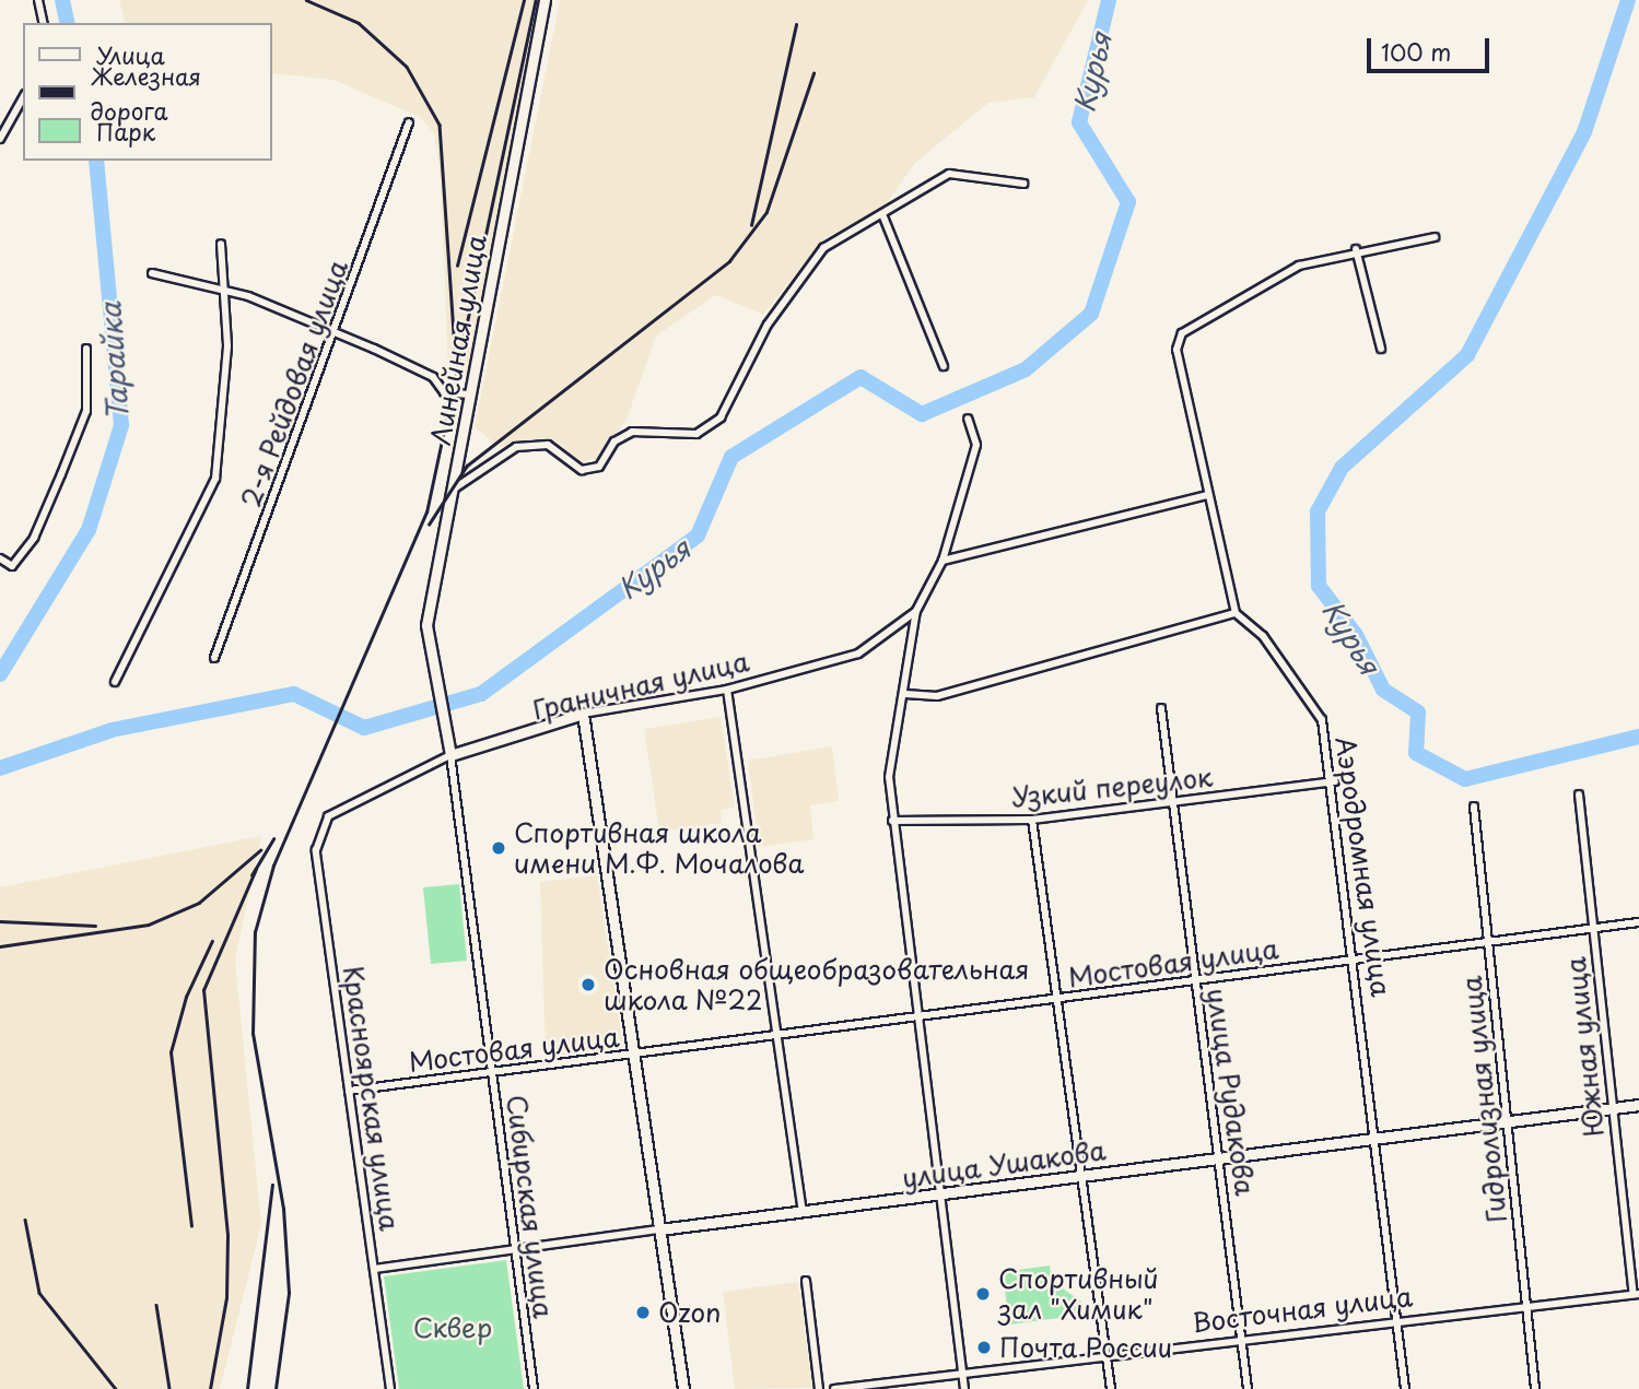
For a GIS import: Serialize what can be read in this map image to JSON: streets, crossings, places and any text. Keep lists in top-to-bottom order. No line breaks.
{"streets":{"street":["Линейная улица","2-я Рейдовая улица","Граничная улица","Узкий переулок","Аэродромная улица","Мостовая улица","Южная улица","улица Рудакова","Красноярская улица","Гидролизная улица","улица Ушакова","Сибирская улица","Восточная улица"]},"crossings":[["Линейная улица","Граничная улица"],["Линейная улица","Сибирская улица"],["Граничная улица","Красноярская улица"],["Граничная улица","Сибирская улица"],["Узкий переулок","Аэродромная улица"],["Узкий переулок","улица Рудакова"],["Аэродромная улица","Мостовая улица"],["Аэродромная улица","улица Ушакова"],["Аэродромная улица","Восточная улица"],["Мостовая улица","Южная улица"],["Мостовая улица","улица Рудакова"],["Мостовая улица","Красноярская улица"],["Мостовая улица","Гидролизная улица"],["Мостовая улица","Сибирская улица"],["Южная улица","улица Ушакова"],["Южная улица","Восточная улица"],["улица Рудакова","улица Ушакова"],["улица Рудакова","Восточная улица"],["Красноярская улица","улица Ушакова"],["Гидролизная улица","улица Ушакова"],["Гидролизная улица","Восточная улица"],["улица Ушакова","Сибирская улица"]],"water":["Курья","Тарайка"],"parks":["Сквер"],"places":["Спортивная школа имени М.Ф. Мочалова","Основная общеобразовательная школа №22","Спортивный зал \"Химик\"","Ozon","Почта России"],"legend":["Улица","Железная дорога","Парк"],"scale_bar":"100 m"}
